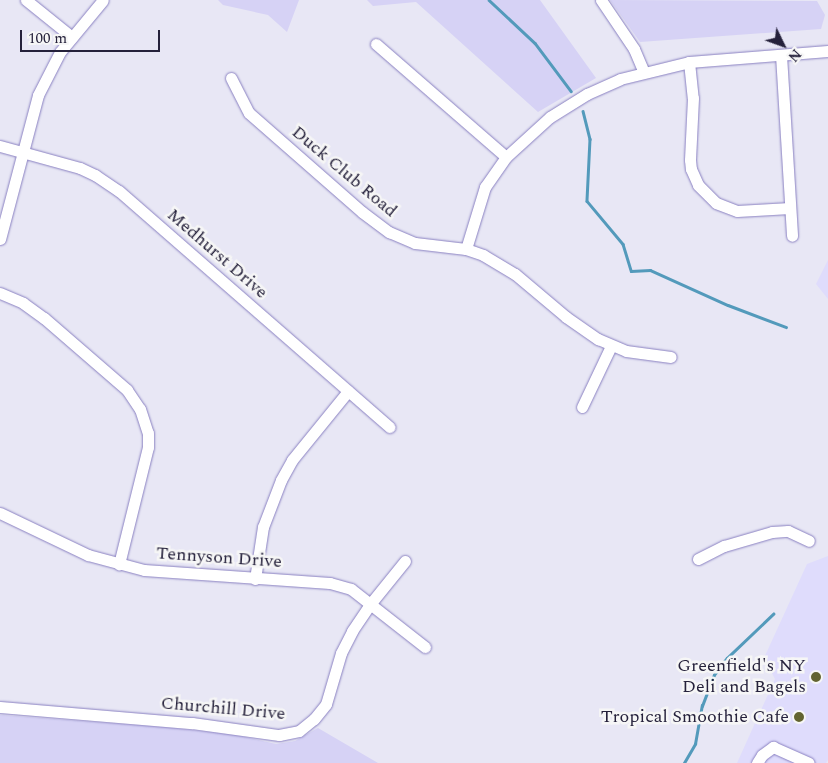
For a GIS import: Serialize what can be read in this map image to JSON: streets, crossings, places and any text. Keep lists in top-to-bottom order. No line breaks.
{"streets":{"street":["Duck Club Road","Medhurst Drive","Tennyson Drive","Churchill Drive"]},"crossings":[["Tennyson Drive","Churchill Drive"]],"places":["Greenfield's NY Deli and Bagels","Tropical Smoothie Cafe"],"scale_bar":"100 m","north":"bottom right"}
